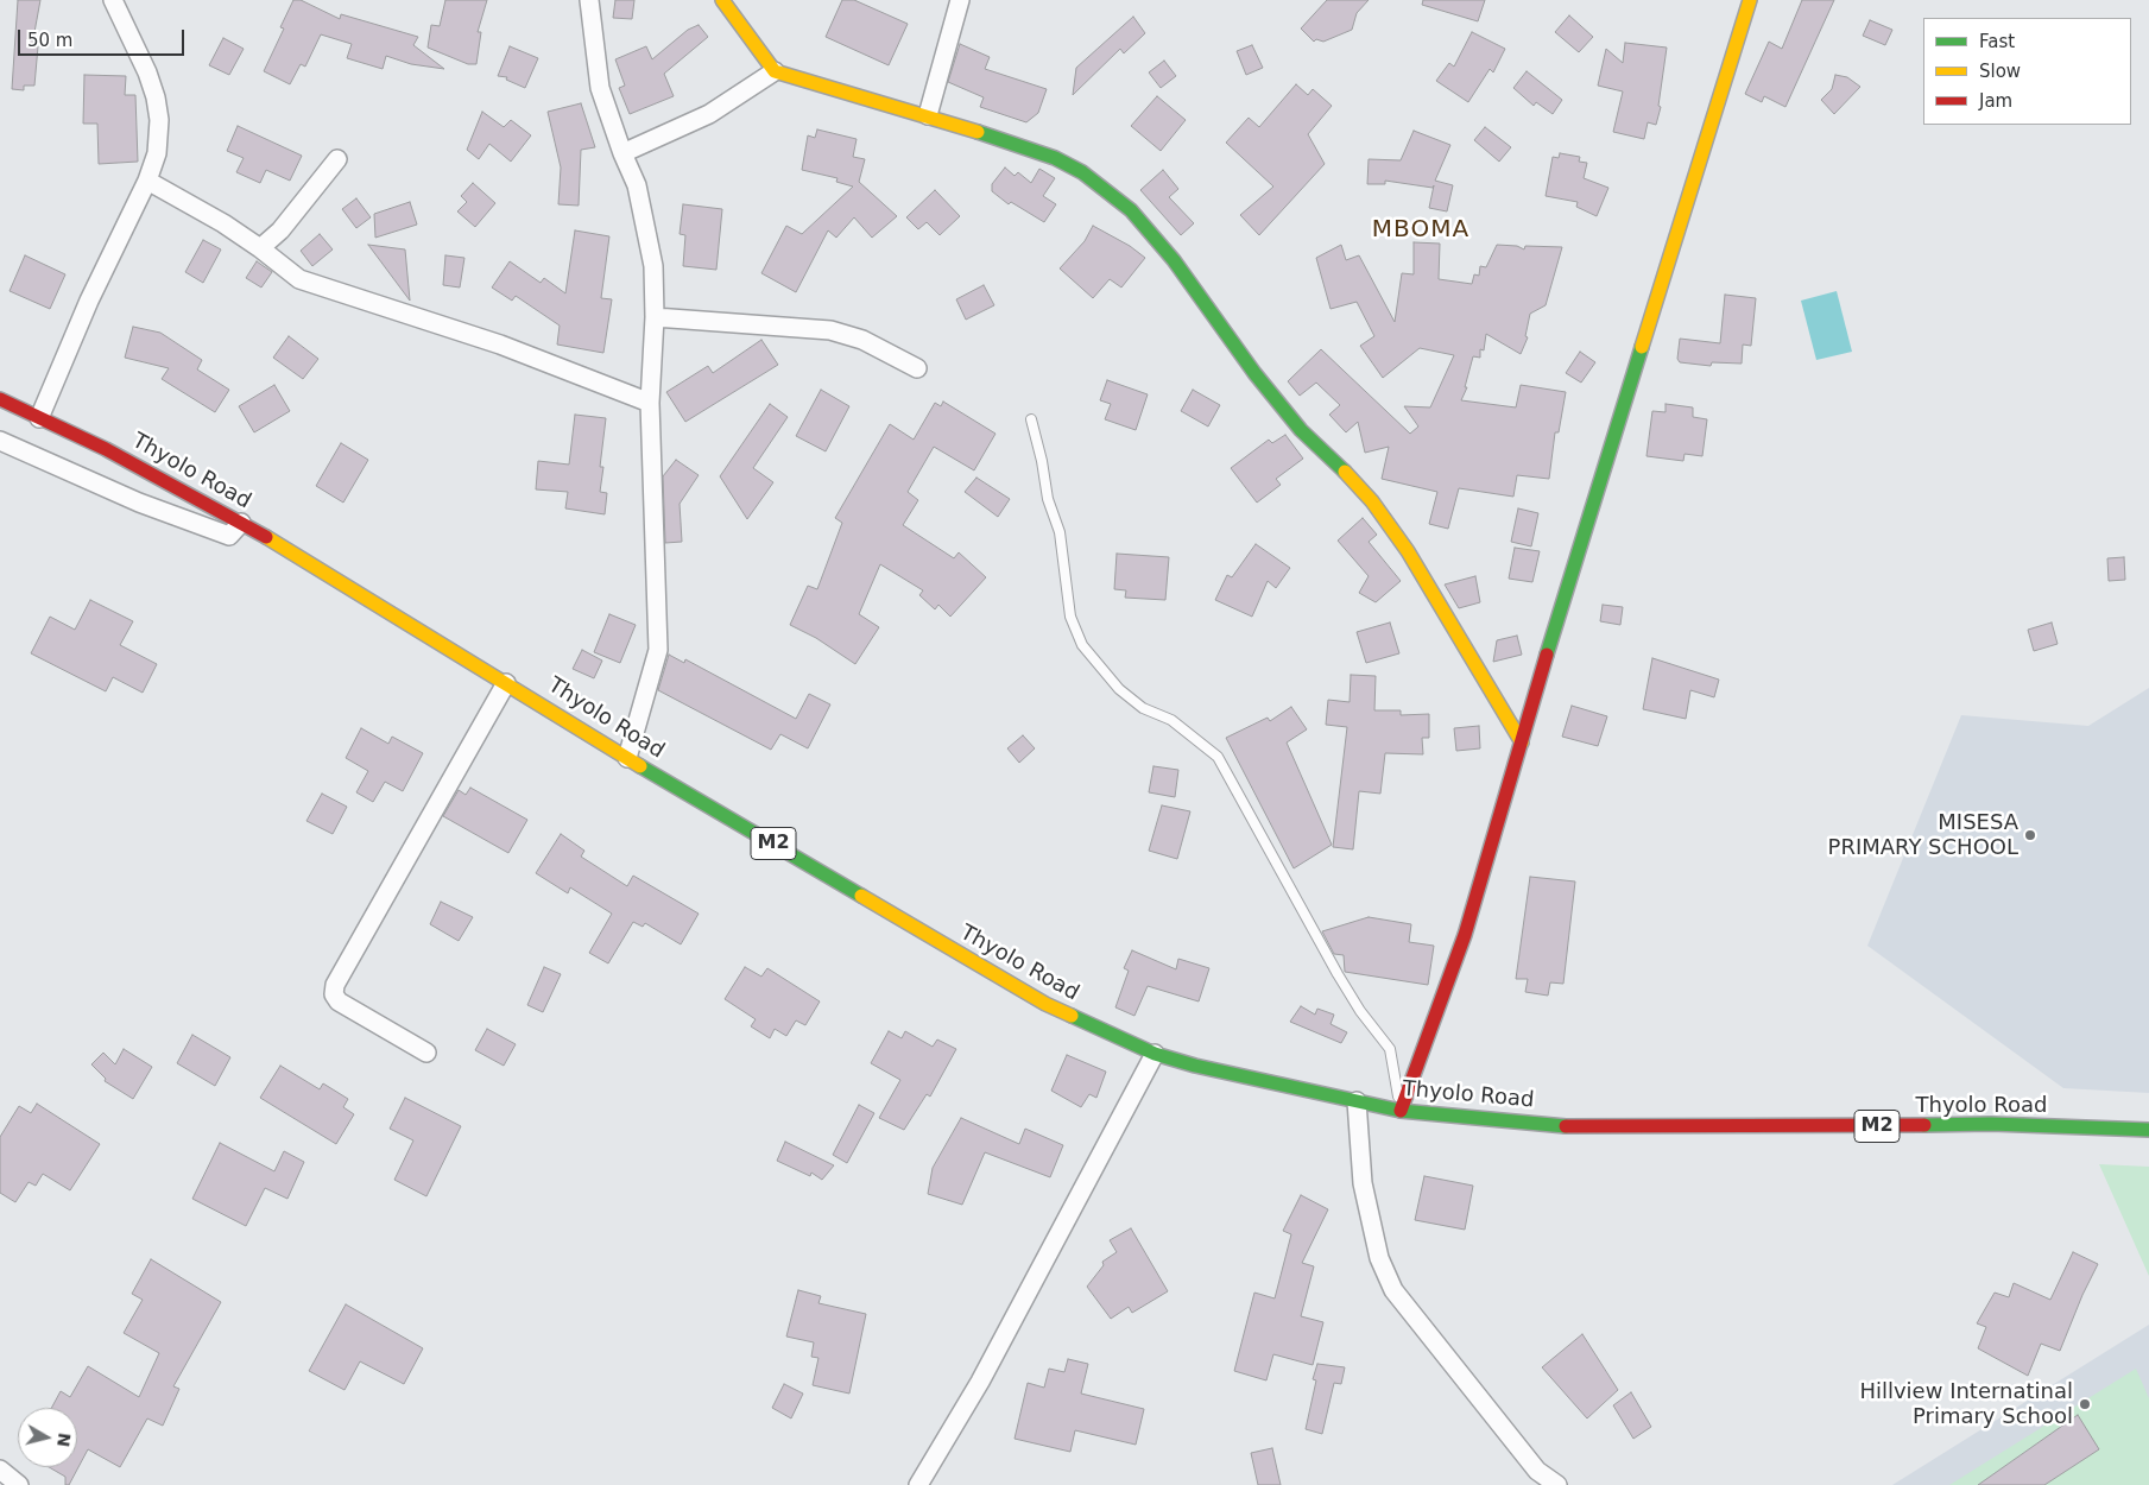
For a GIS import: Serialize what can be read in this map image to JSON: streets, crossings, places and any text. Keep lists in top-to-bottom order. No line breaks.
{"streets":{"main road":["Thyolo Road","M2"]},"districts":["MBOMA"],"places":["MISESA PRIMARY SCHOOL","Hillview Internatinal Primary School"],"legend":["Fast","Slow","Jam"],"scale_bar":"50 m","north":"right"}
